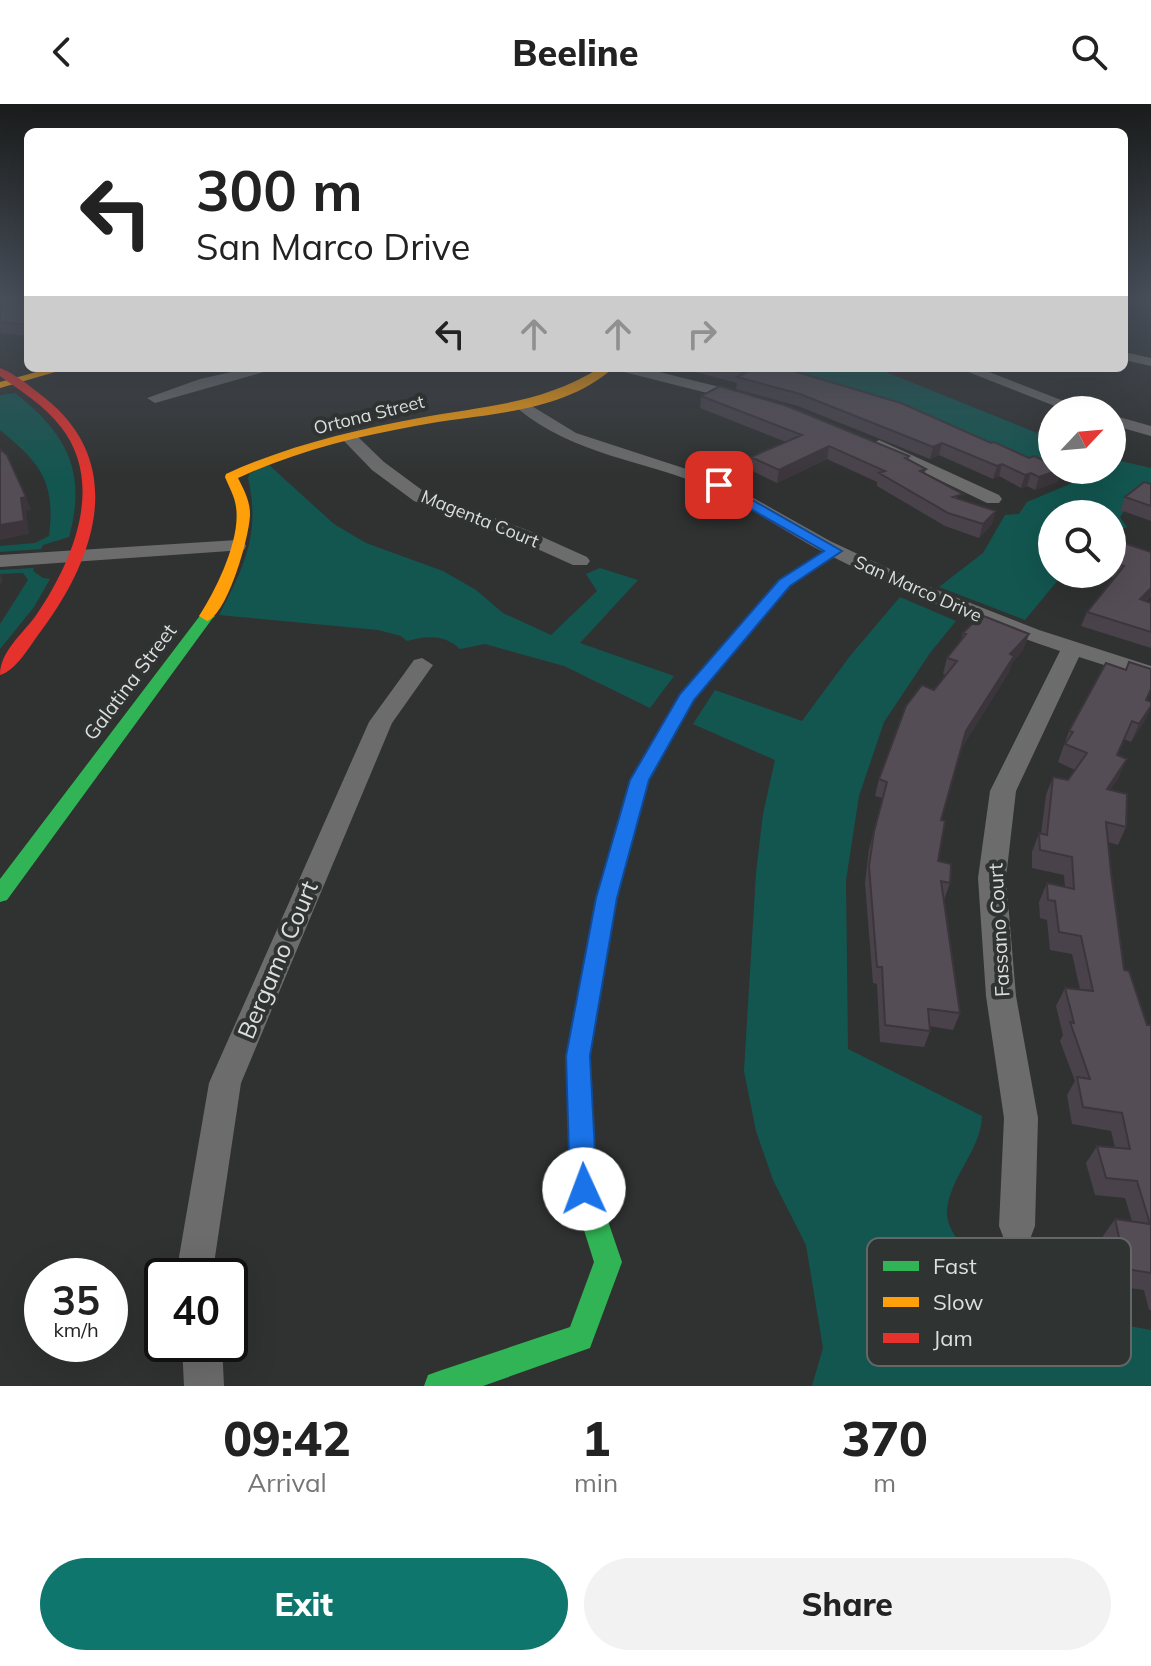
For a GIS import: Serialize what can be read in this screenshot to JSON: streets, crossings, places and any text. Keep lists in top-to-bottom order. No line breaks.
{"streets":{"street":["Ortona Street","Magenta Court","San Marco Drive","Galatina Street","Fassano Court","Bergamo Court"]},"crossings":[["Ortona Street","Magenta Court"],["Ortona Street","San Marco Drive"],["Ortona Street","Galatina Street"],["San Marco Drive","Fassano Court"]],"legend":["Fast","Slow","Jam"],"north":"top right","page":{"header":"Beeline","turn":["300 m","San Marco Drive"],"speed":"35 km/h","limit":"40","eta":["09:42","Arrival","1","min","370","m"],"buttons":["Exit","Share"]}}
